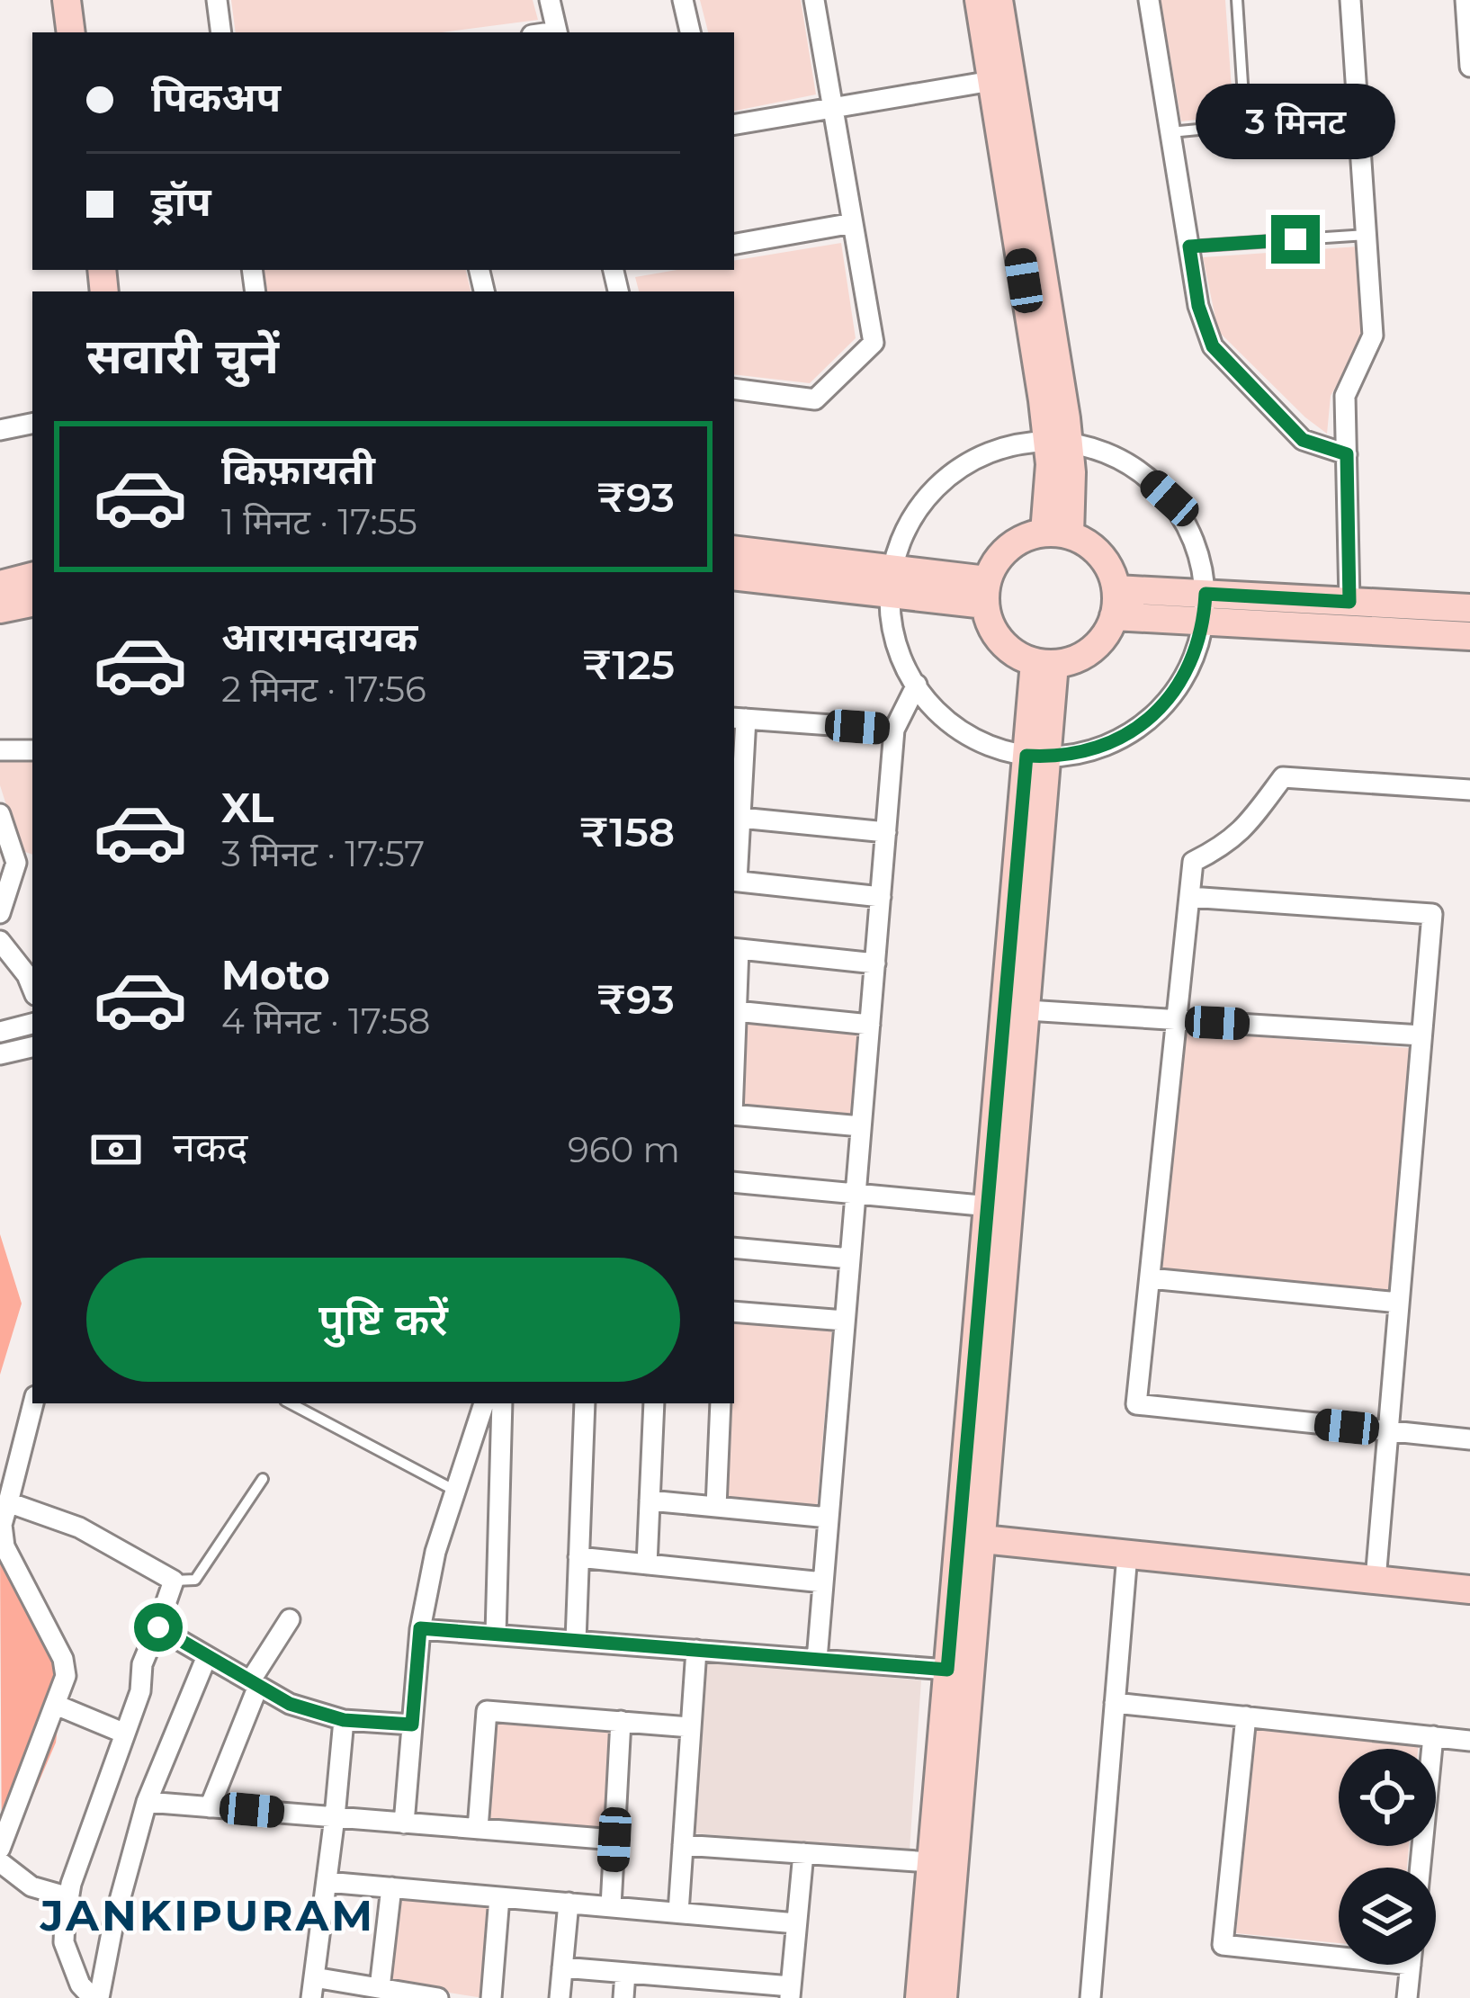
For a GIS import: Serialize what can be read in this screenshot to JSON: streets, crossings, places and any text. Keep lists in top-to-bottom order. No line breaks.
{"districts":["JANKIPURAM"],"page":{"banner":["पिकअप","ड्रॉप"],"bubble":"3 मिनट","heading":"सवारी चुनें","list":[{"name":"किफ़ायती","note":"1 मिनट · 17:55","value":"₹93"},{"name":"आरामदायक","note":"2 मिनट · 17:56","value":"₹125"},{"name":"XL","note":"3 मिनट · 17:57","value":"₹158"},{"name":"Moto","note":"4 मिनट · 17:58","value":"₹93"}],"pay":["नकद","960 m"],"buttons":"पुष्टि करें"}}
